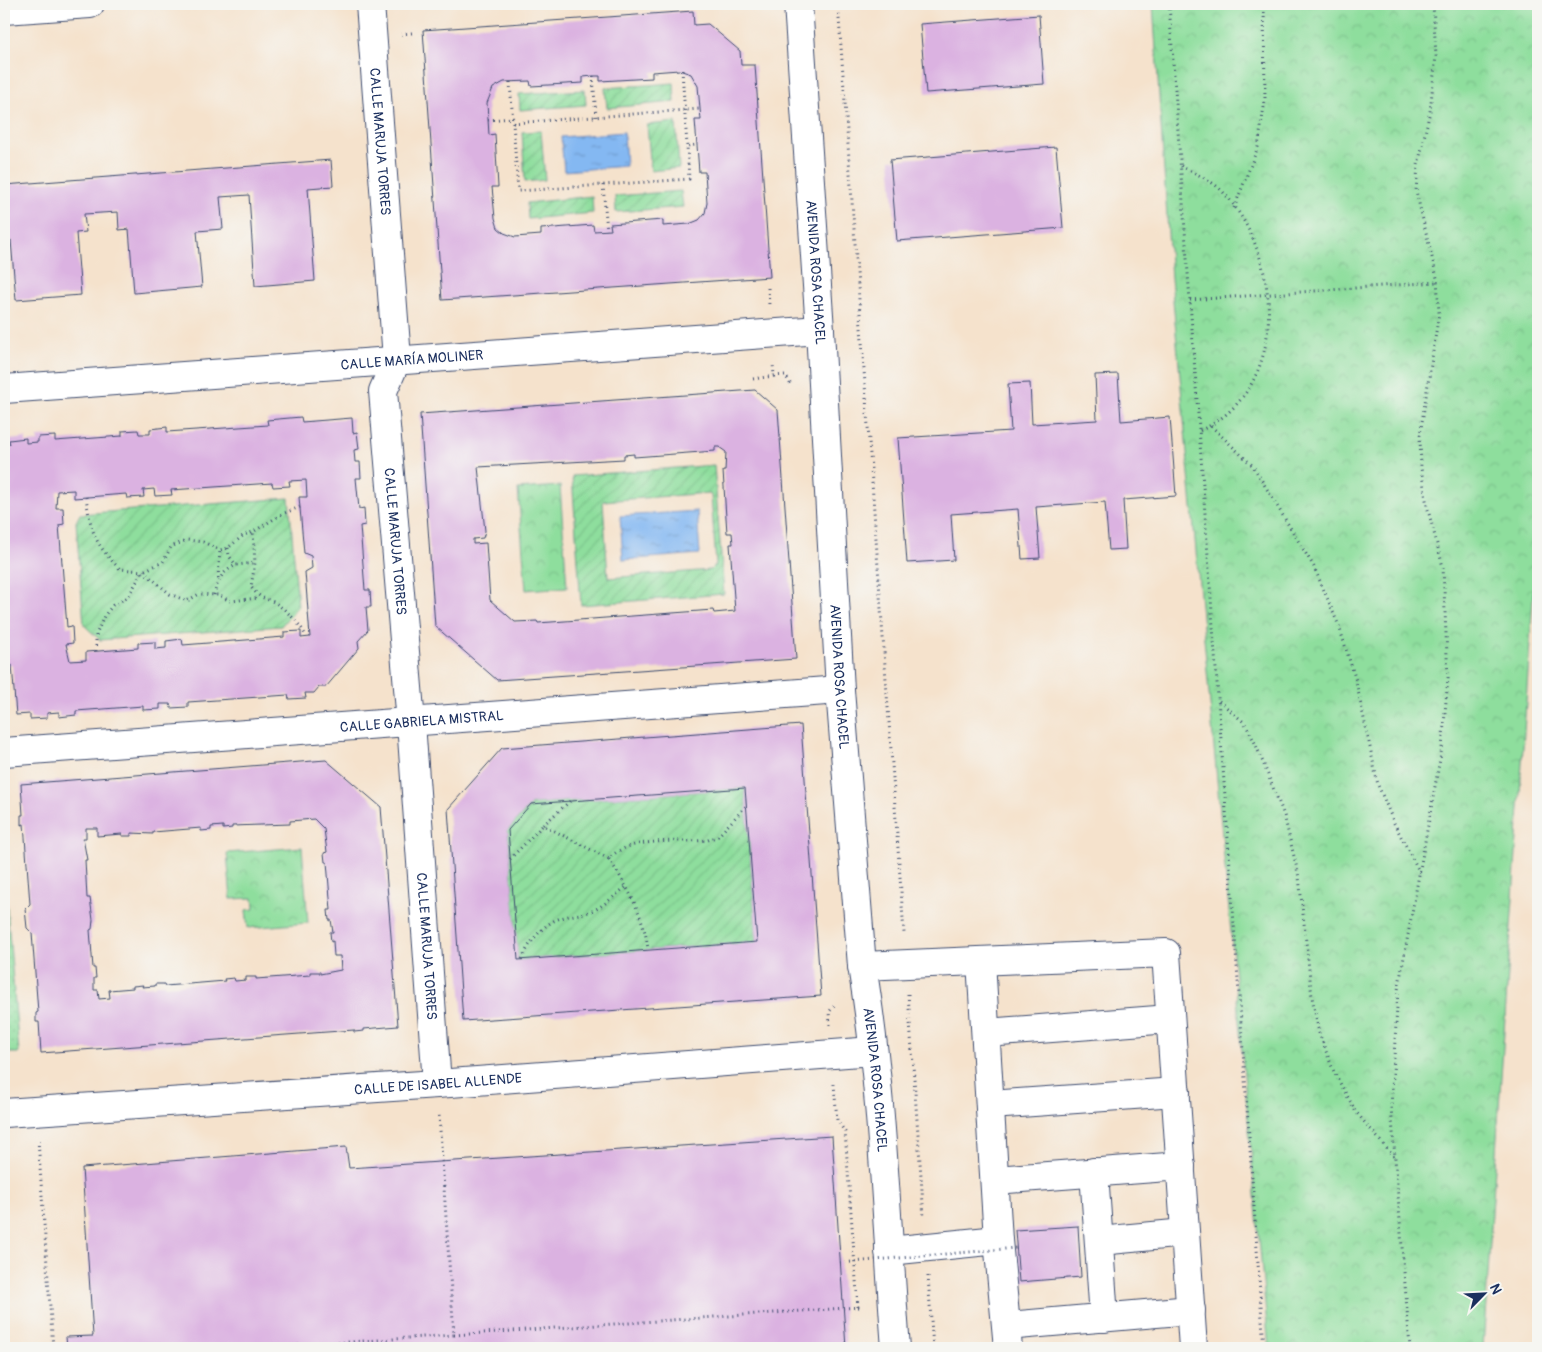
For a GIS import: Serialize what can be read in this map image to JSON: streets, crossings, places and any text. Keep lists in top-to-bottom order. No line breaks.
{"streets":{"street":["CALLE MARUJA TORRES","AVENIDA ROSA CHACEL","CALLE MARÍA MOLINER","CALLE GABRIELA MISTRAL","CALLE DE ISABEL ALLENDE"]},"crossings":[["CALLE MARUJA TORRES","CALLE MARÍA MOLINER"],["CALLE MARUJA TORRES","CALLE GABRIELA MISTRAL"],["CALLE MARUJA TORRES","CALLE DE ISABEL ALLENDE"],["AVENIDA ROSA CHACEL","CALLE MARÍA MOLINER"],["AVENIDA ROSA CHACEL","CALLE GABRIELA MISTRAL"],["AVENIDA ROSA CHACEL","CALLE DE ISABEL ALLENDE"]],"north":"top right"}
